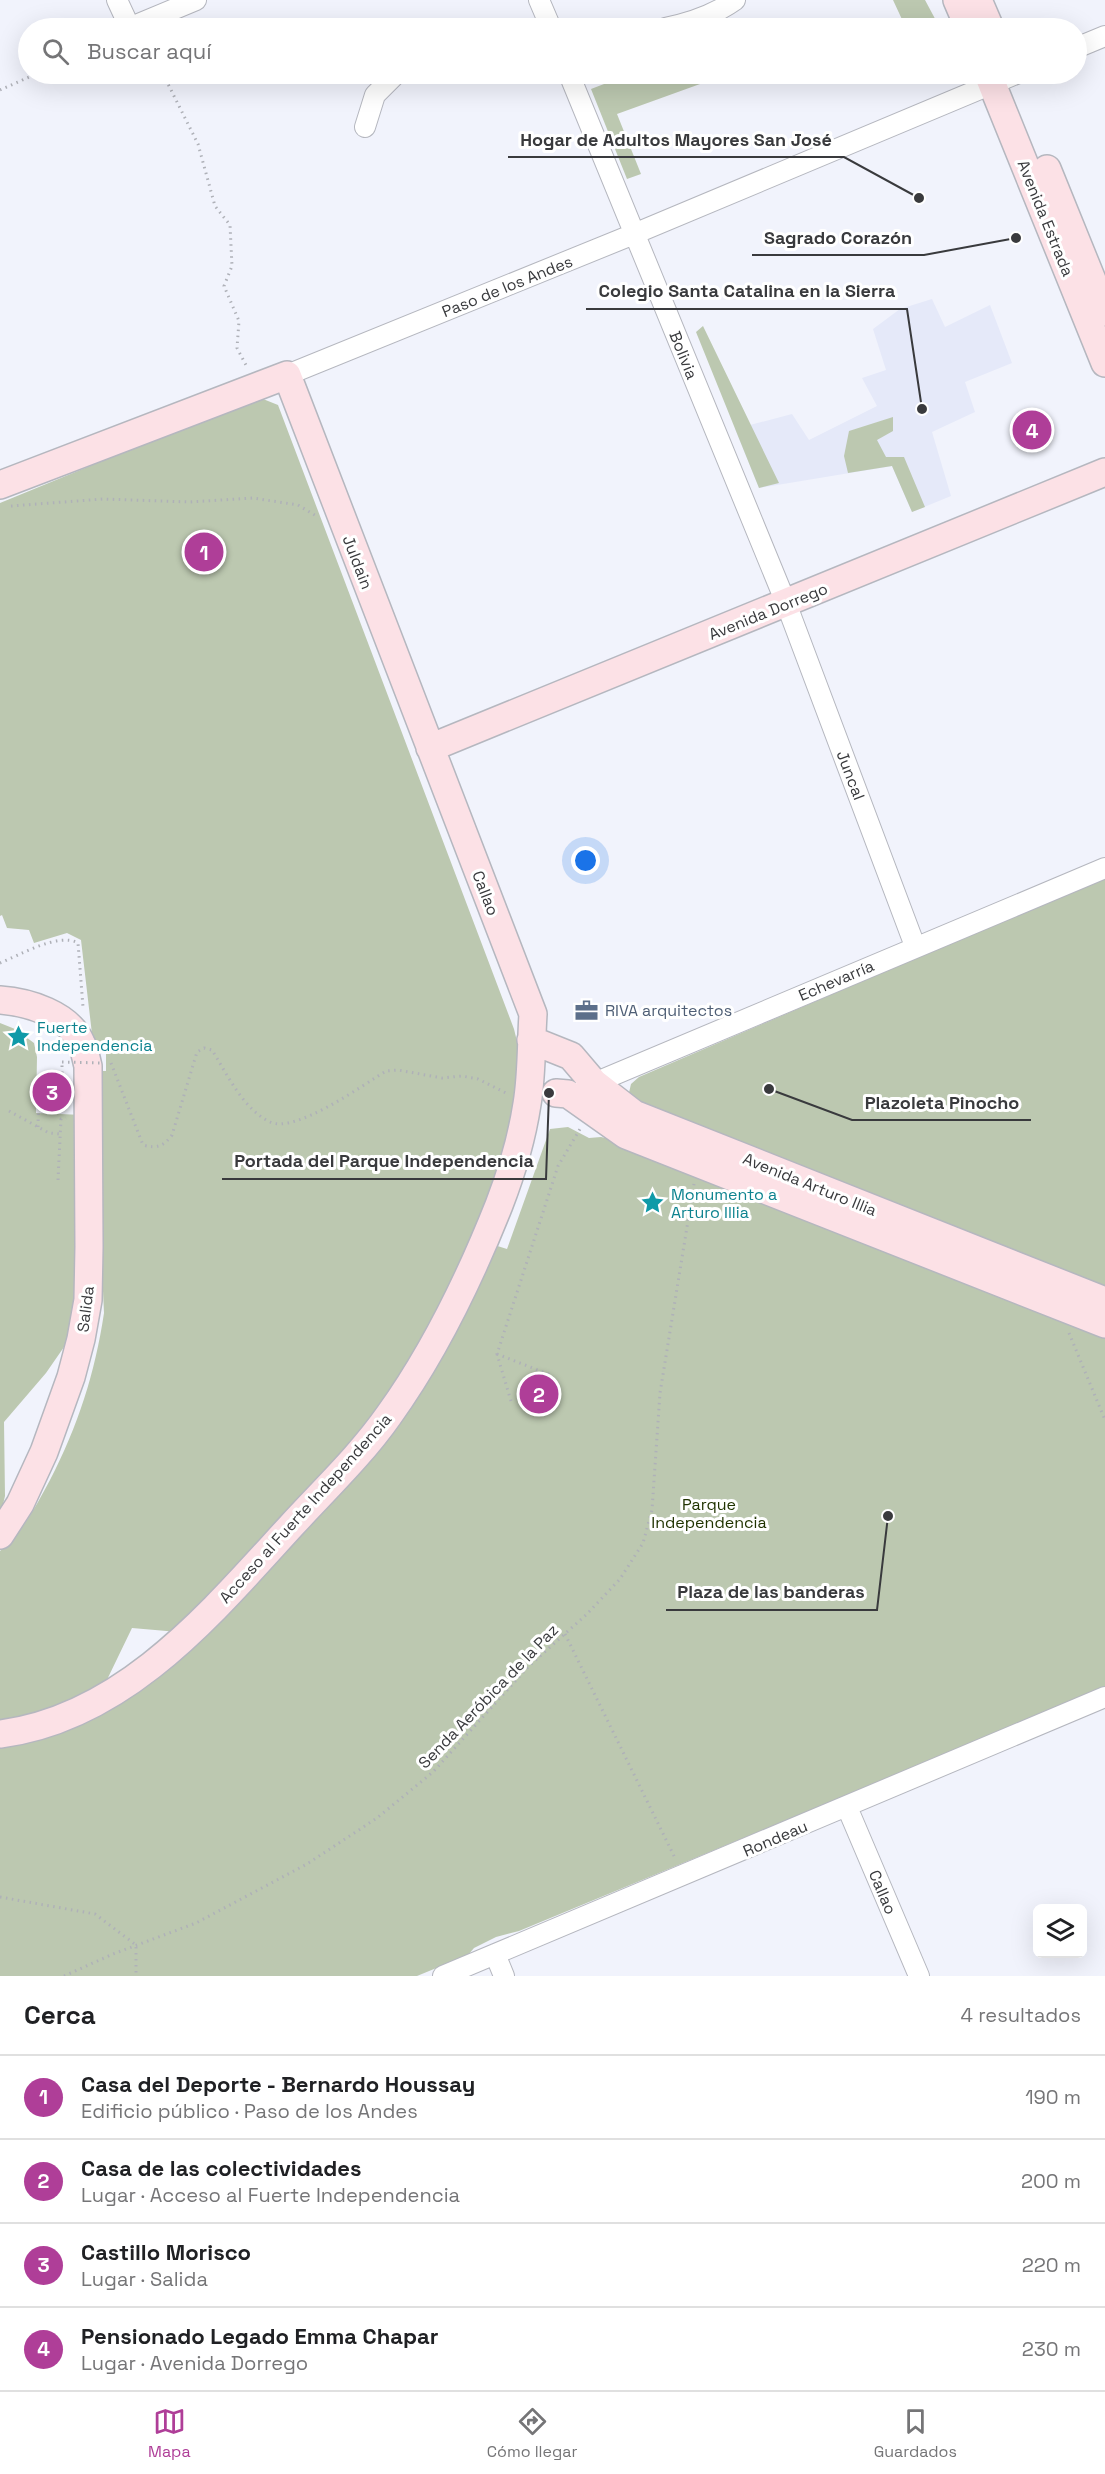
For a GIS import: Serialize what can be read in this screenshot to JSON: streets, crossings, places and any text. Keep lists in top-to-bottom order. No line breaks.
{"streets":{"street":["Avenida Estrada","Paso de los Andes","Bolivia","Juldain","Avenida Dorrego","Juncal","Callao","Echevarría","Avenida Arturo Illia","Salida","Acceso al Fuerte Independencia","Rondeau"],"path":["Senda Aeróbica de la Paz"]},"crossings":[["Paso de los Andes","Bolivia"],["Paso de los Andes","Juldain"],["Bolivia","Avenida Dorrego"],["Bolivia","Juncal"],["Juldain","Avenida Dorrego"],["Juldain","Callao"],["Avenida Dorrego","Juncal"],["Avenida Dorrego","Callao"],["Juncal","Echevarría"],["Callao","Avenida Arturo Illia"],["Callao","Acceso al Fuerte Independencia"],["Callao","Rondeau"],["Echevarría","Avenida Arturo Illia"],["Echevarría","Acceso al Fuerte Independencia"],["Avenida Arturo Illia","Acceso al Fuerte Independencia"]],"parks":["Parque Independencia"],"places":{"other":["Hogar de Adultos Mayores San José","Sagrado Corazón","Colegio Santa Catalina en la Sierra","Plazoleta Pinocho","Portada del Parque Independencia","Plaza de las banderas"],"office":["RIVA arquitectos"],"place":["Fuerte Independencia","Monumento a Arturo Illia"]},"page":{"search":"Buscar aquí","pins":["4","1","3","2"],"heading":["Cerca","4 resultados"],"list":[{"mark":"1","name":"Casa del Deporte - Bernardo Houssay","note":"Edificio público · Paso de los Andes","value":"190 m"},{"mark":"2","name":"Casa de las colectividades","note":"Lugar · Acceso al Fuerte Independencia","value":"200 m"},{"mark":"3","name":"Castillo Morisco","note":"Lugar · Salida","value":"220 m"},{"mark":"4","name":"Pensionado Legado Emma Chapar","note":"Lugar · Avenida Dorrego","value":"230 m"}],"nav":["Mapa","Cómo llegar","Guardados"]}}
